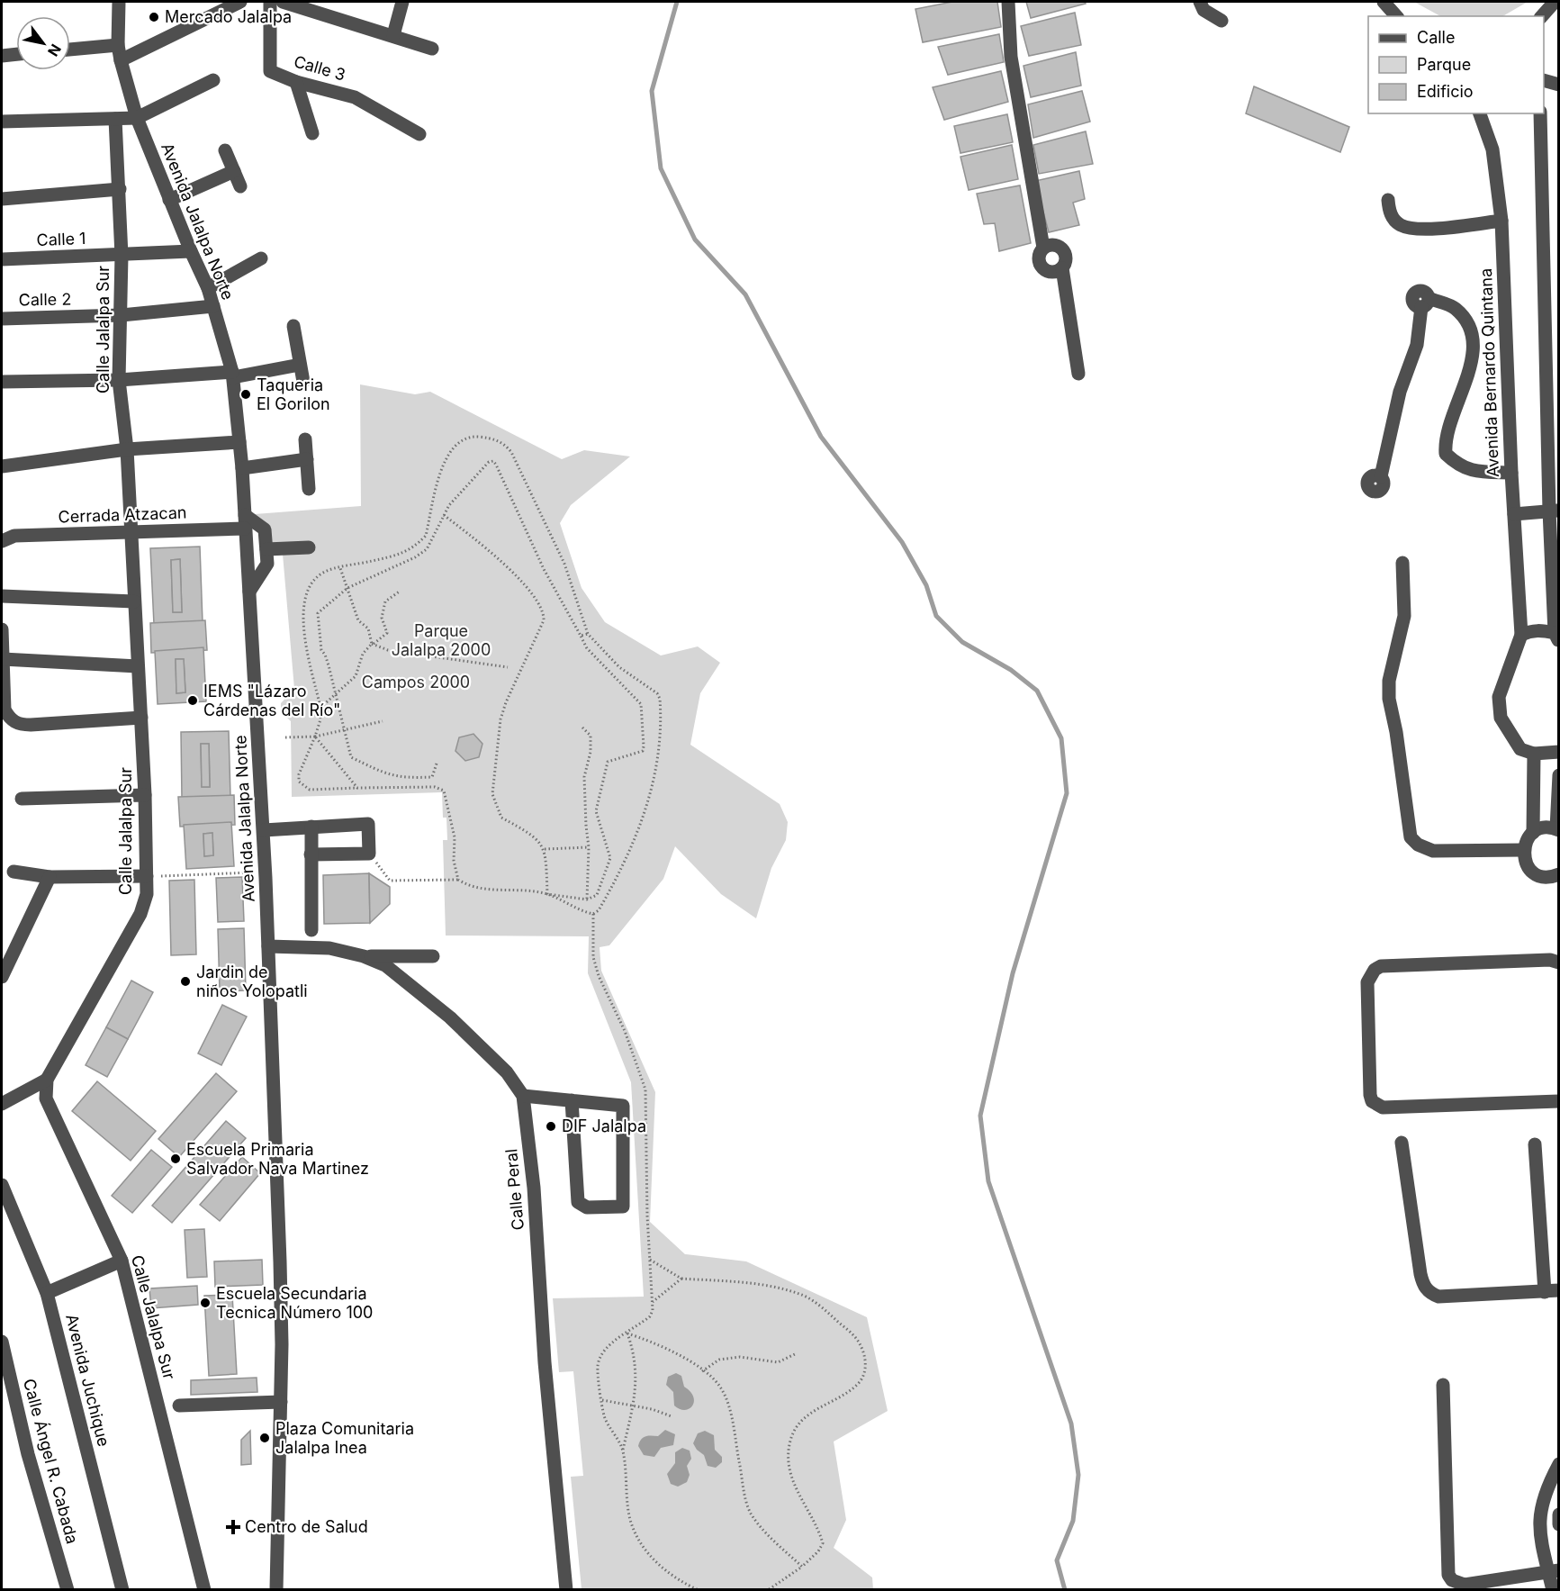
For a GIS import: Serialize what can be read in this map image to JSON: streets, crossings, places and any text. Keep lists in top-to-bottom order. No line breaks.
{"streets":{"street":["Calle 3","Avenida Jalalpa Norte","Calle 1","Calle 2","Calle Jalalpa Sur","Avenida Bernardo Quintana","Cerrada Atzacan","Calle Peral","Avenida Juchique","Calle Ángel R. Cabada"]},"crossings":[["Avenida Jalalpa Norte","Calle 1"],["Avenida Jalalpa Norte","Calle 2"],["Avenida Jalalpa Norte","Cerrada Atzacan"],["Avenida Jalalpa Norte","Calle Peral"],["Calle 1","Calle Jalalpa Sur"],["Calle 2","Calle Jalalpa Sur"],["Calle Jalalpa Sur","Cerrada Atzacan"]],"parks":["Parque Jalalpa 2000","Campos 2000"],"places":{"other":["Mercado Jalalpa","Taqueria El Gorilon","IEMS \"Lázaro Cárdenas del Río\"","Jardin de niños Yolopatli","DIF Jalalpa","Escuela Primaria Salvador Nava Martinez","Escuela Secundaria Tecnica Número 100","Plaza Comunitaria Jalalpa Inea"],"health":["Centro de Salud"]},"legend":["Calle","Parque","Edificio"],"north":"bottom right"}
